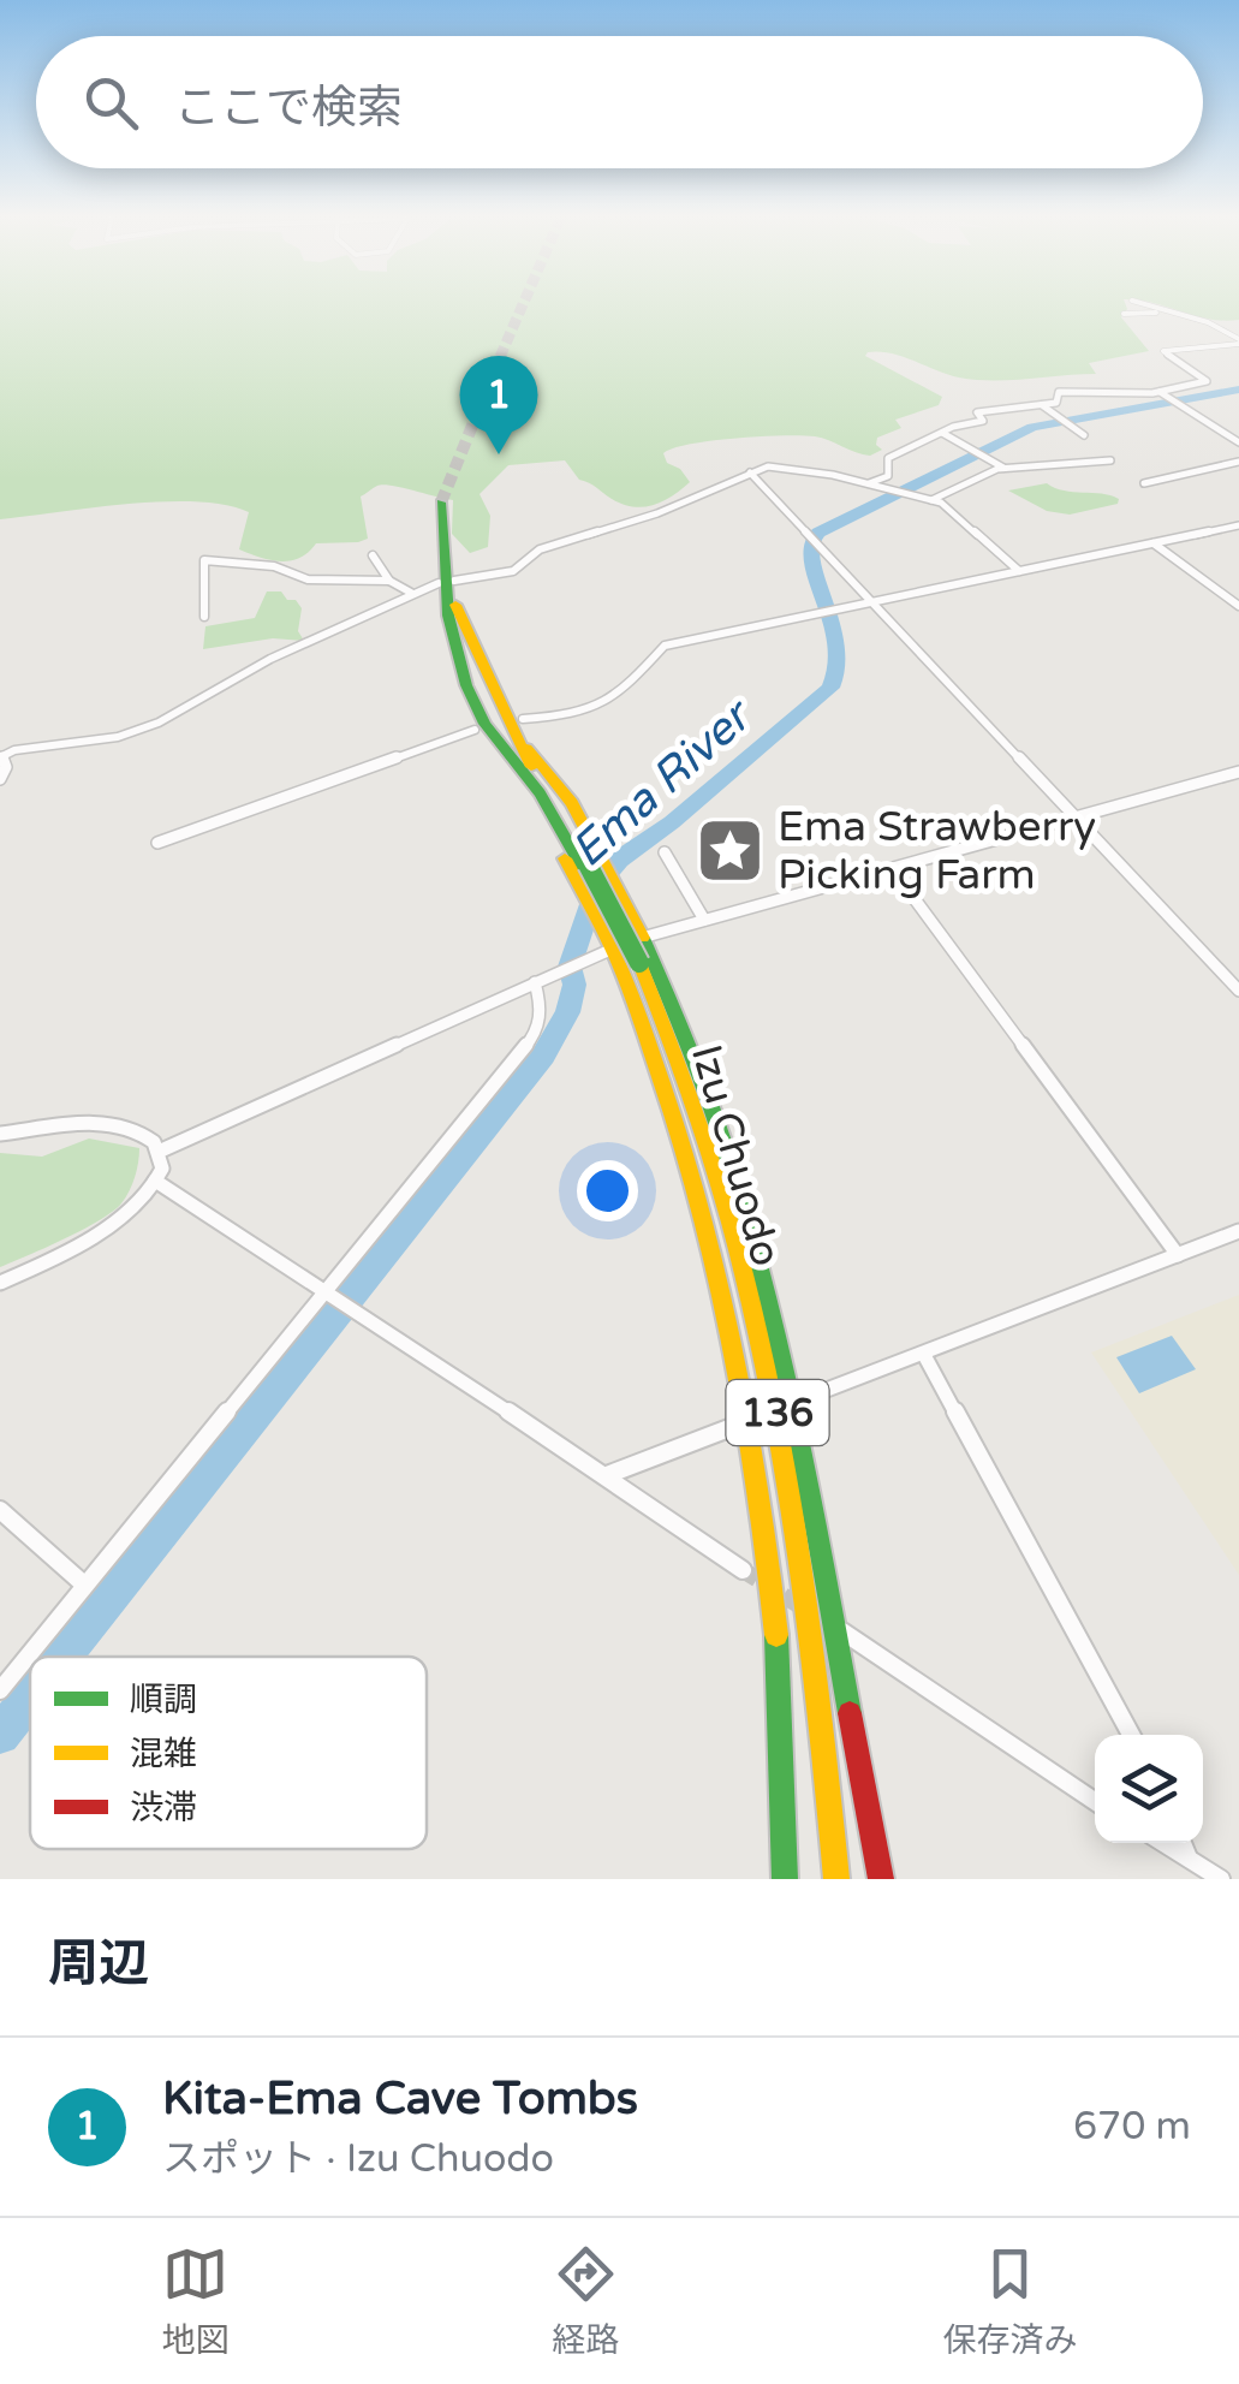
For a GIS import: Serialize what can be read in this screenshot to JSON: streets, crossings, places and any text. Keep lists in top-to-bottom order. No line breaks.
{"streets":{"main road":["Izu Chuodo","136"]},"crossings":[["Izu Chuodo","136"]],"water":["Ema River"],"places":{"place":["Ema Strawberry Picking Farm"]},"legend":["順調","混雑","渋滞"],"page":{"search":"ここで検索","pins":"1","heading":"周辺","list":[{"mark":"1","name":"Kita-Ema Cave Tombs","note":"スポット · Izu Chuodo","value":"670 m"}],"nav":["地図","経路","保存済み"]}}
